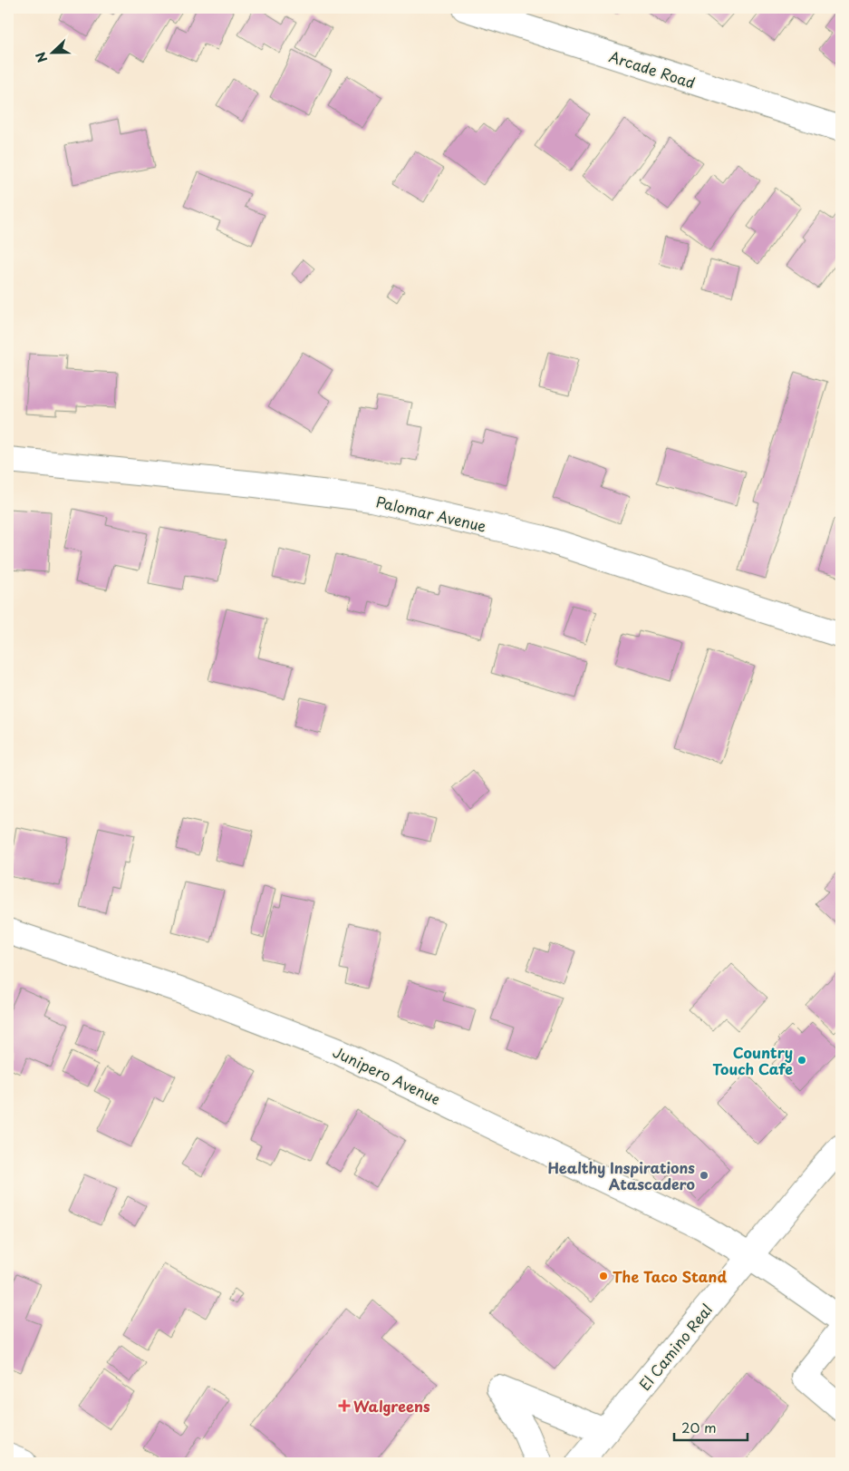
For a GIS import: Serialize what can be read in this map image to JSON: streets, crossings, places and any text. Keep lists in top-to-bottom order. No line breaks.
{"streets":{"street":["Arcade Road","Palomar Avenue","Junipero Avenue","El Camino Real"]},"crossings":[["Junipero Avenue","El Camino Real"]],"places":{"other":["Country Touch Cafe","Healthy Inspirations Atascadero","The Taco Stand"],"health":["Walgreens"]},"scale_bar":"20 m","north":"left"}
